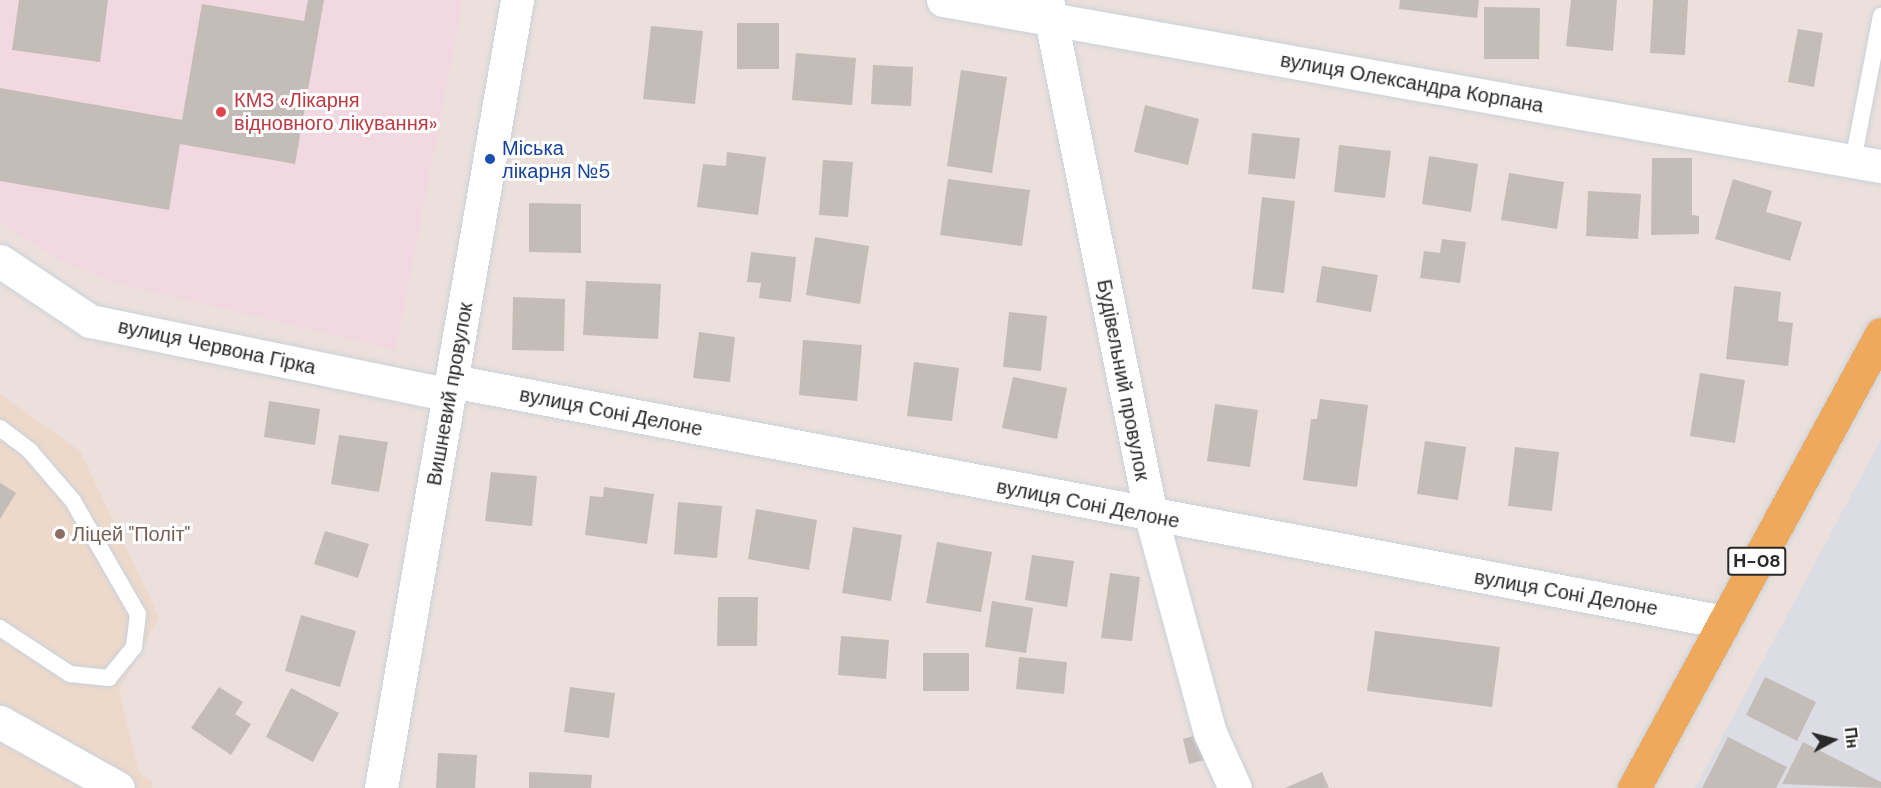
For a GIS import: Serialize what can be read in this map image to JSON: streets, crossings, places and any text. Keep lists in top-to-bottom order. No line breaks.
{"streets":{"main road":["Н-08"],"street":["вулиця Олександра Корпана","вулиця Червона Гірка","Будівельний провулок","Вишневий провулок","вулиця Соні Делоне"]},"crossings":[["вулиця Олександра Корпана","Будівельний провулок"],["вулиця Червона Гірка","Вишневий провулок"],["вулиця Червона Гірка","вулиця Соні Делоне"],["Будівельний провулок","вулиця Соні Делоне"],["Вишневий провулок","вулиця Соні Делоне"],["вулиця Соні Делоне","Н-08"]],"places":["КМЗ «Лікарня відновного лікування»","Міська лікарня №5","Ліцей \"Політ\""],"north":"right"}
